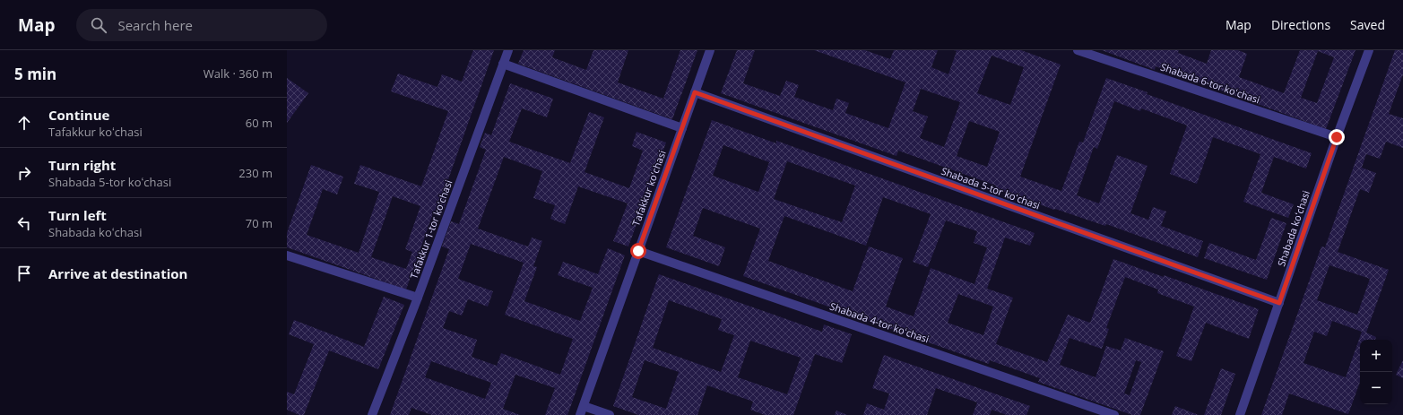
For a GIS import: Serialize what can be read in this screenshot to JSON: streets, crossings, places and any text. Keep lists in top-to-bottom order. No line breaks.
{"streets":{"street":["Shabada 6-tor koʻchasi","Tafakkur koʻchasi","Shabada 5-tor koʻchasi","Shabada koʻchasi","Tafakkur 1-tor koʻchasi","Shabada 4-tor koʻchasi"]},"crossings":[["Shabada 6-tor koʻchasi","Shabada koʻchasi"],["Tafakkur koʻchasi","Shabada 5-tor koʻchasi"],["Tafakkur koʻchasi","Shabada 4-tor koʻchasi"],["Shabada 5-tor koʻchasi","Shabada koʻchasi"]],"page":{"header":"Map","search":"Search here","nav":["Map","Directions","Saved"],"heading":["5 min","Walk · 360 m"],"list":[["Continue","Tafakkur koʻchasi","60 m"],["Turn right","Shabada 5-tor koʻchasi","230 m"],["Turn left","Shabada koʻchasi","70 m"],"Arrive at destination"],"map_buttons":["+","−"]}}
